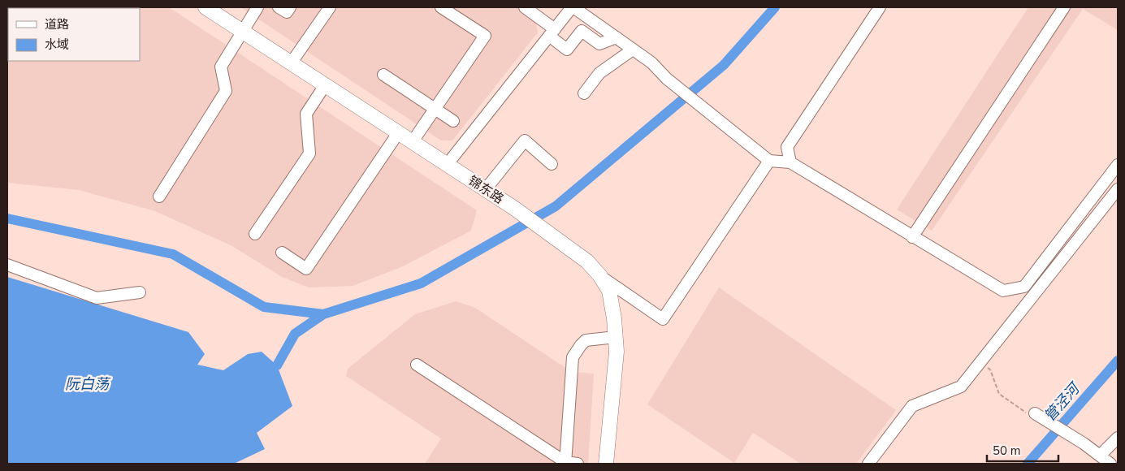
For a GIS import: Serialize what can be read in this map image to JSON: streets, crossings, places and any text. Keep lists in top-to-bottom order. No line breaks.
{"streets":{"main road":["锦东路"]},"water":["阮白荡","管泾河"],"legend":["道路","水域"],"scale_bar":"50 m"}
